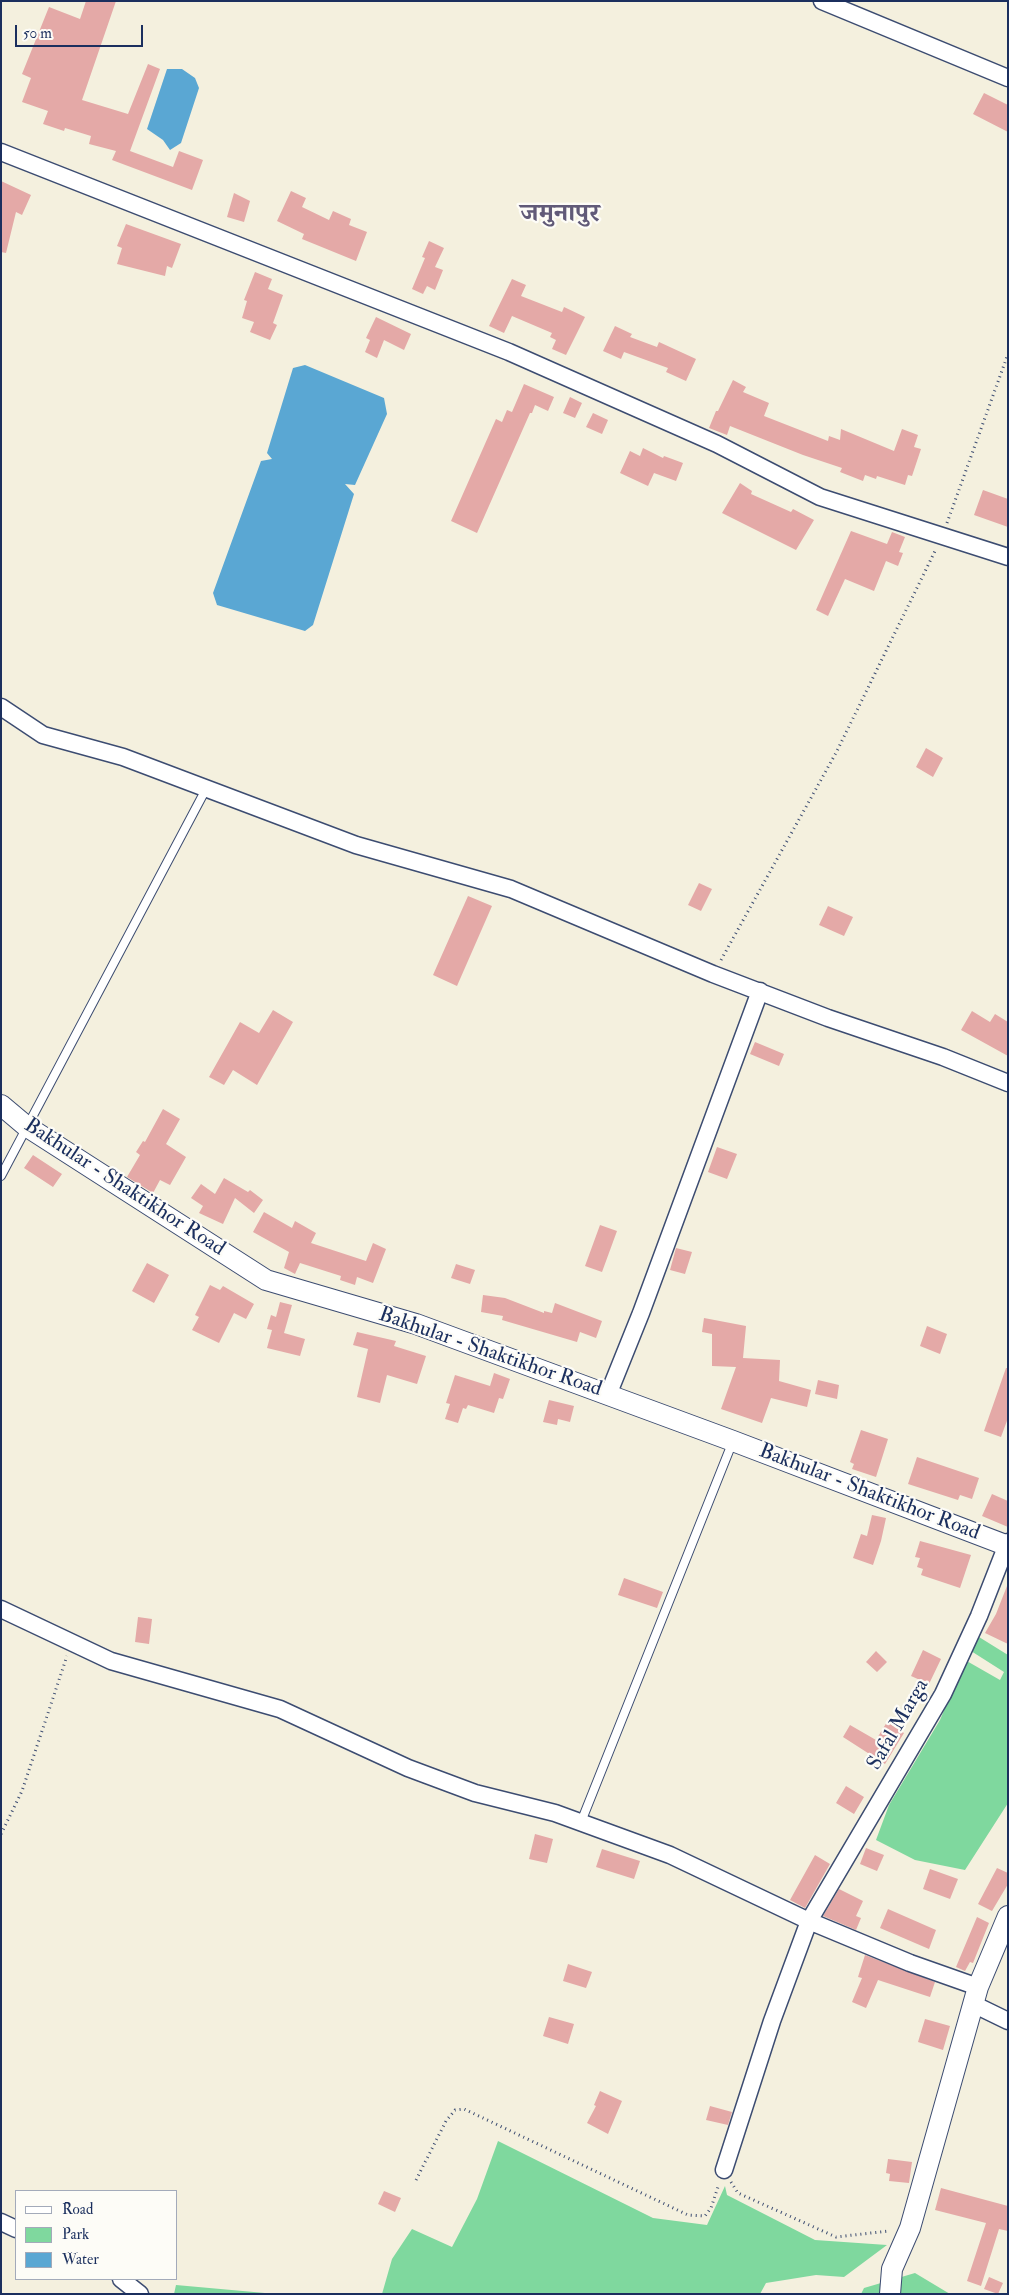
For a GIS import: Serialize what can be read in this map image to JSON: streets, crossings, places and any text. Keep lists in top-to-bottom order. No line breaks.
{"streets":{"street":["Bakhular - Shaktikhor Road","Safal Marga"]},"crossings":[["Bakhular - Shaktikhor Road","Safal Marga"]],"districts":["जमुनापुर"],"legend":["Road","Park","Water"],"scale_bar":"50 m"}
